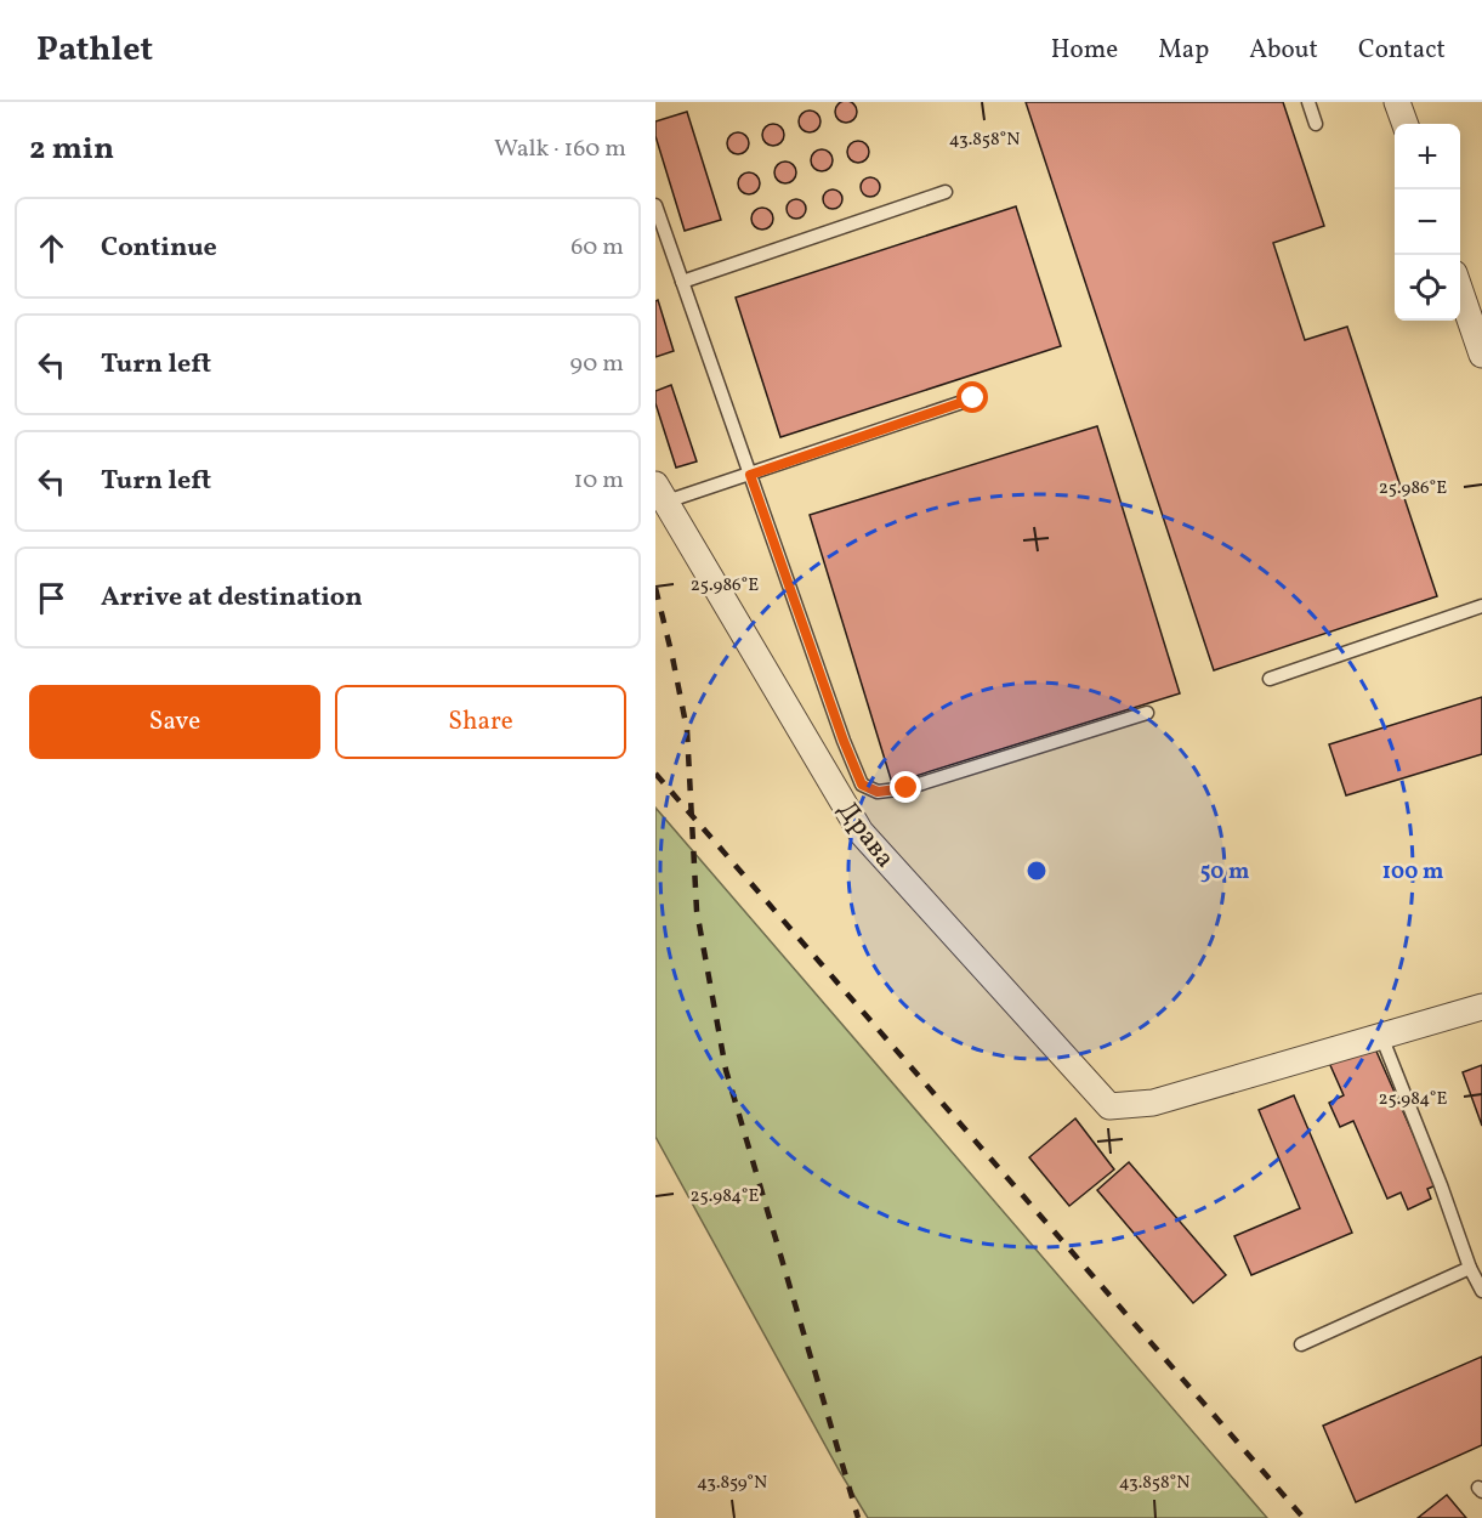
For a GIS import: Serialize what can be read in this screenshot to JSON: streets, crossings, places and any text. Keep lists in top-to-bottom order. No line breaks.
{"streets":{"street":["Драва"]},"page":{"header":"Pathlet","nav":["Home","Map","About","Contact"],"heading":["2 min","Walk · 160 m"],"map_buttons":["+","−"],"list":[["Continue","60 m"],["Turn left","90 m"],["Turn left","10 m"],"Arrive at destination"],"buttons":["Save","Share"]},"coordinates":["43.858°N","25.986°E","25.984°E","43.859°N"],"rings":["50 m","100 m"]}
